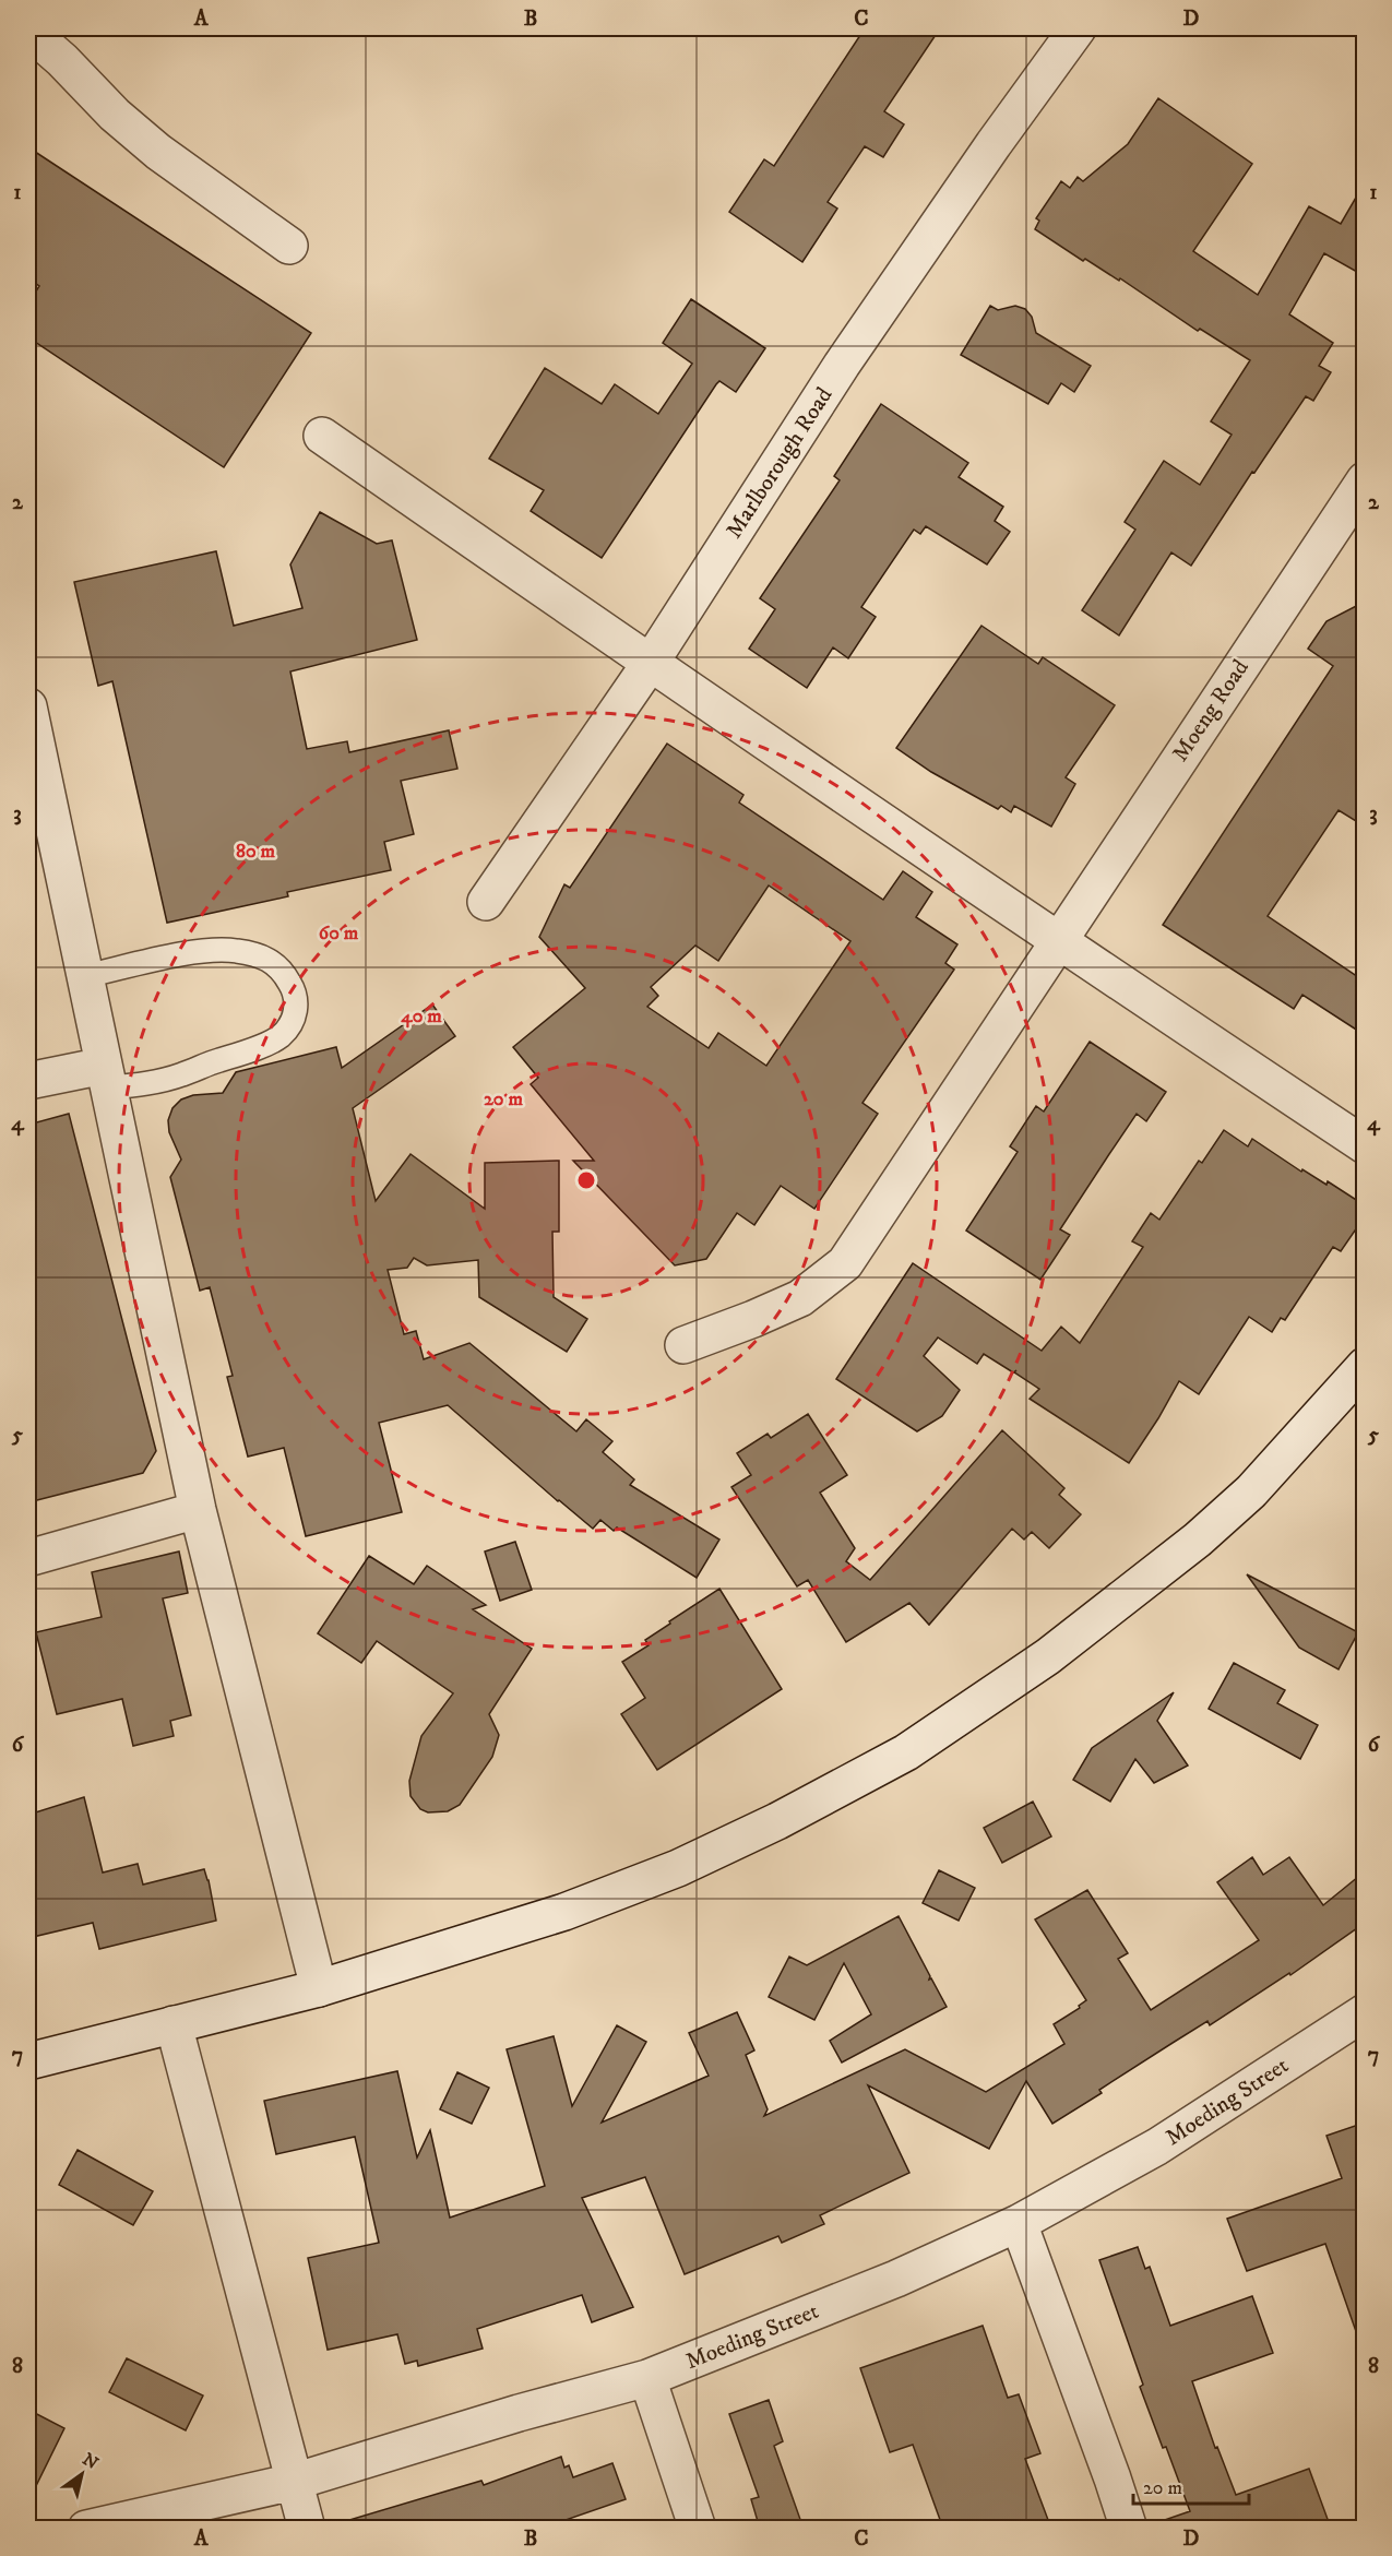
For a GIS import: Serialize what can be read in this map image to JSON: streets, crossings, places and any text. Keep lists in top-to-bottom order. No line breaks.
{"streets":{"street":["Marlborough Road","Moeng Road","Moeding Street"]},"scale_bar":"20 m","north":"top right","grid":{"columns":["A","B","C","D"],"rows":["1","2","3","4","5","6","7","8"]},"rings":["80 m","60 m","40 m","20 m"]}
